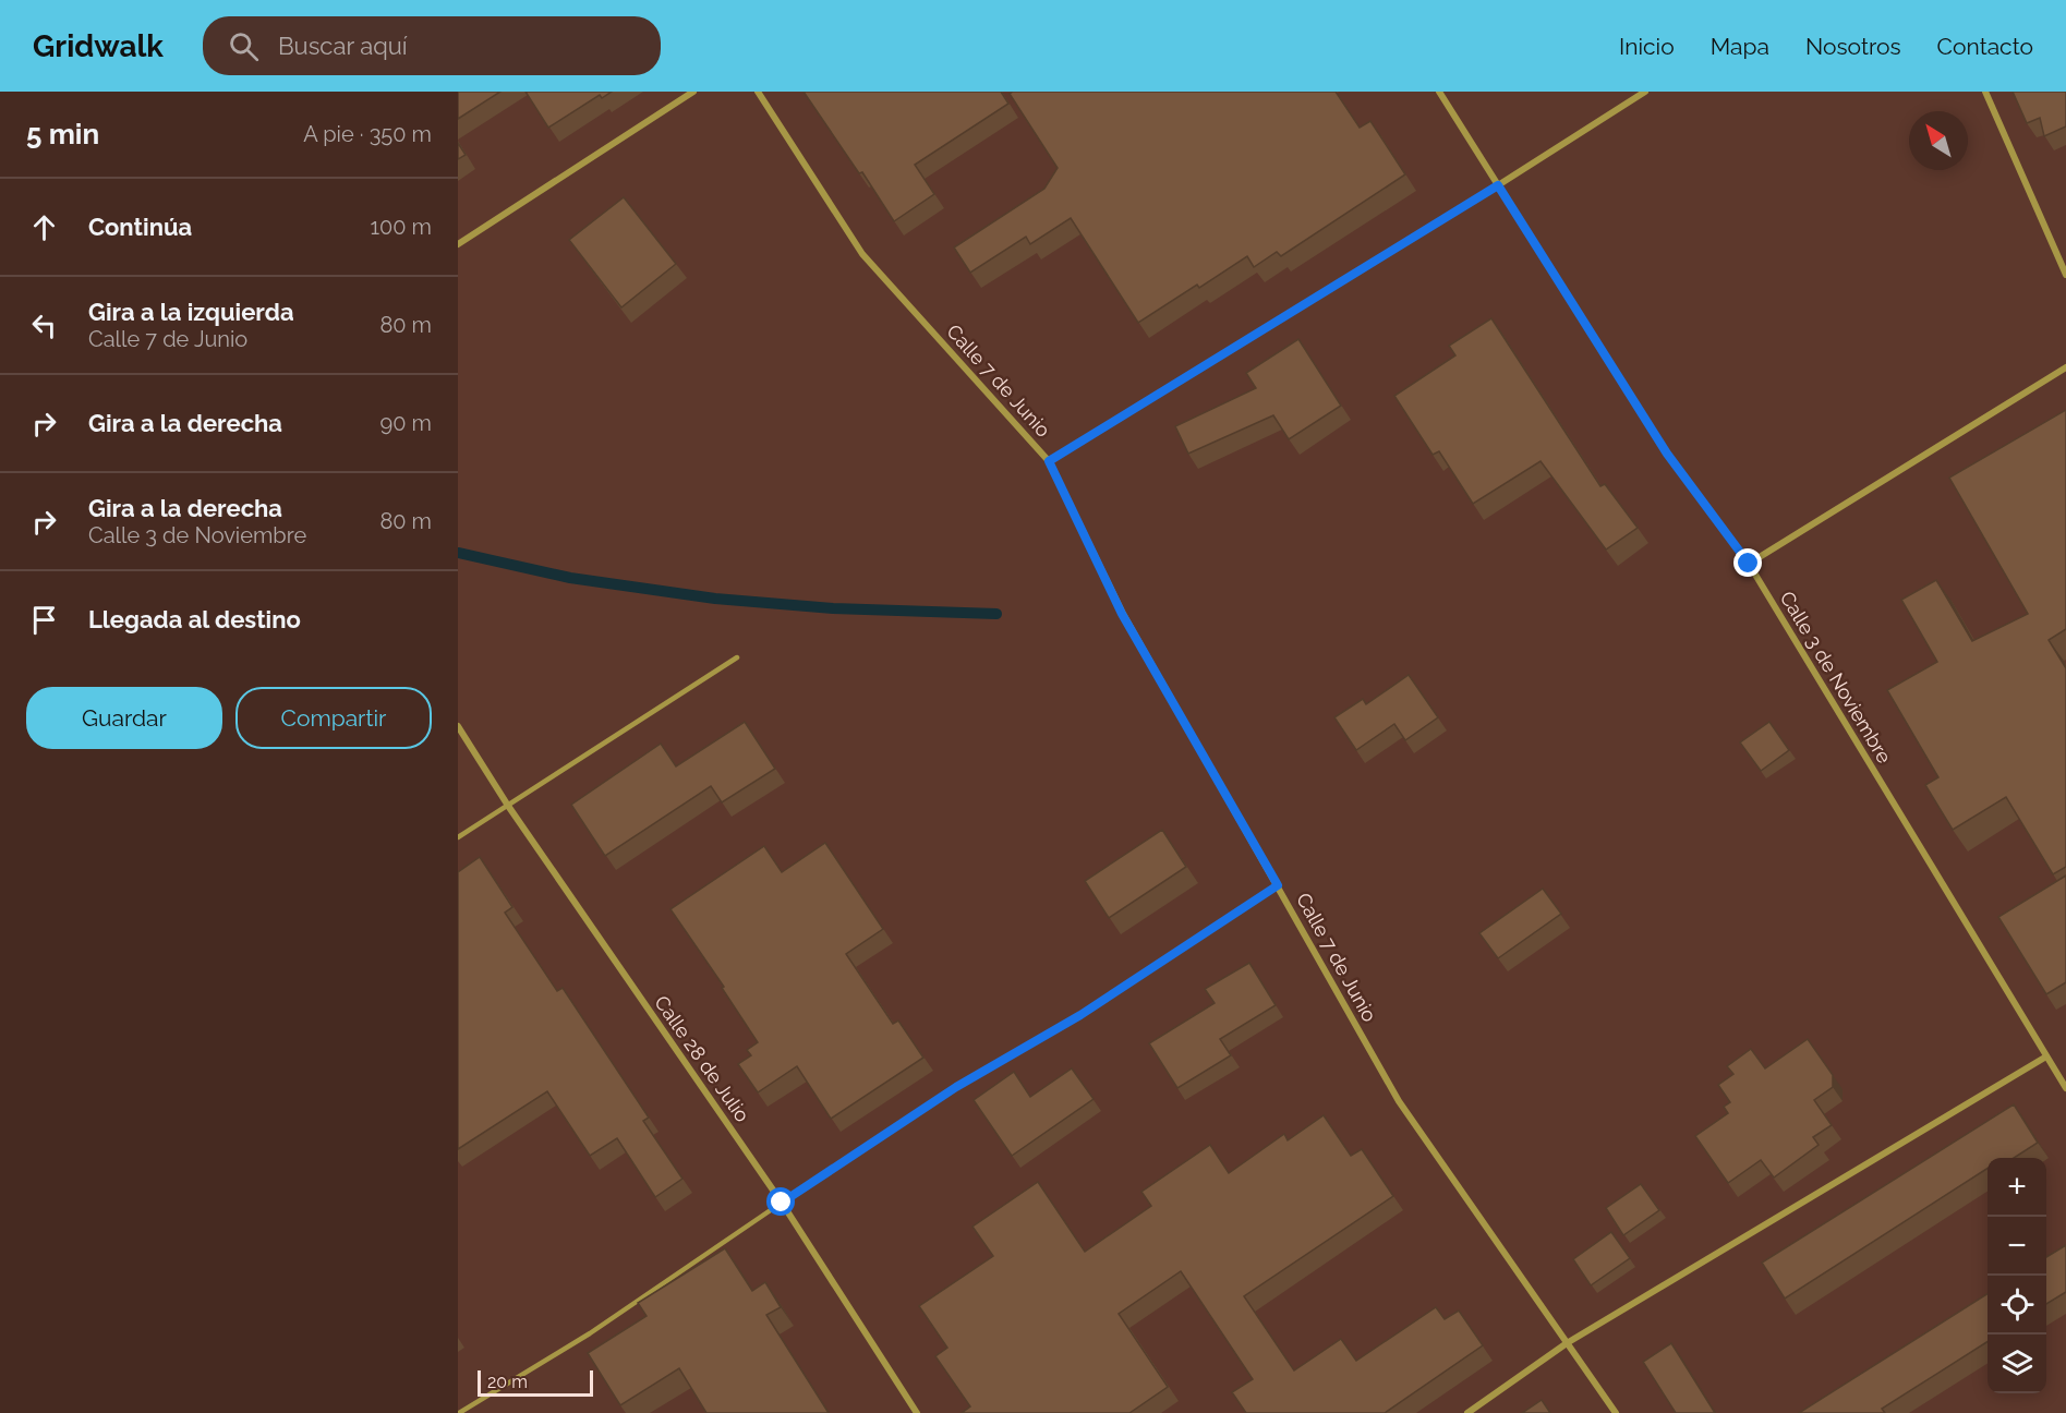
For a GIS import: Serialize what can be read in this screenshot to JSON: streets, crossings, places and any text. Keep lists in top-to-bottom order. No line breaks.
{"streets":{"street":["Calle 7 de Junio","Calle 3 de Noviembre","Calle 28 de Julio"]},"scale_bar":"20 m","north":"top left","page":{"header":"Gridwalk","search":"Buscar aquí","nav":["Inicio","Mapa","Nosotros","Contacto"],"heading":["5 min","A pie · 350 m"],"list":[["Continúa","100 m"],["Gira a la izquierda","Calle 7 de Junio","80 m"],["Gira a la derecha","90 m"],["Gira a la derecha","Calle 3 de Noviembre","80 m"],"Llegada al destino"],"buttons":["Guardar","Compartir"],"map_buttons":["+","−"],"scale":"20 m"}}
